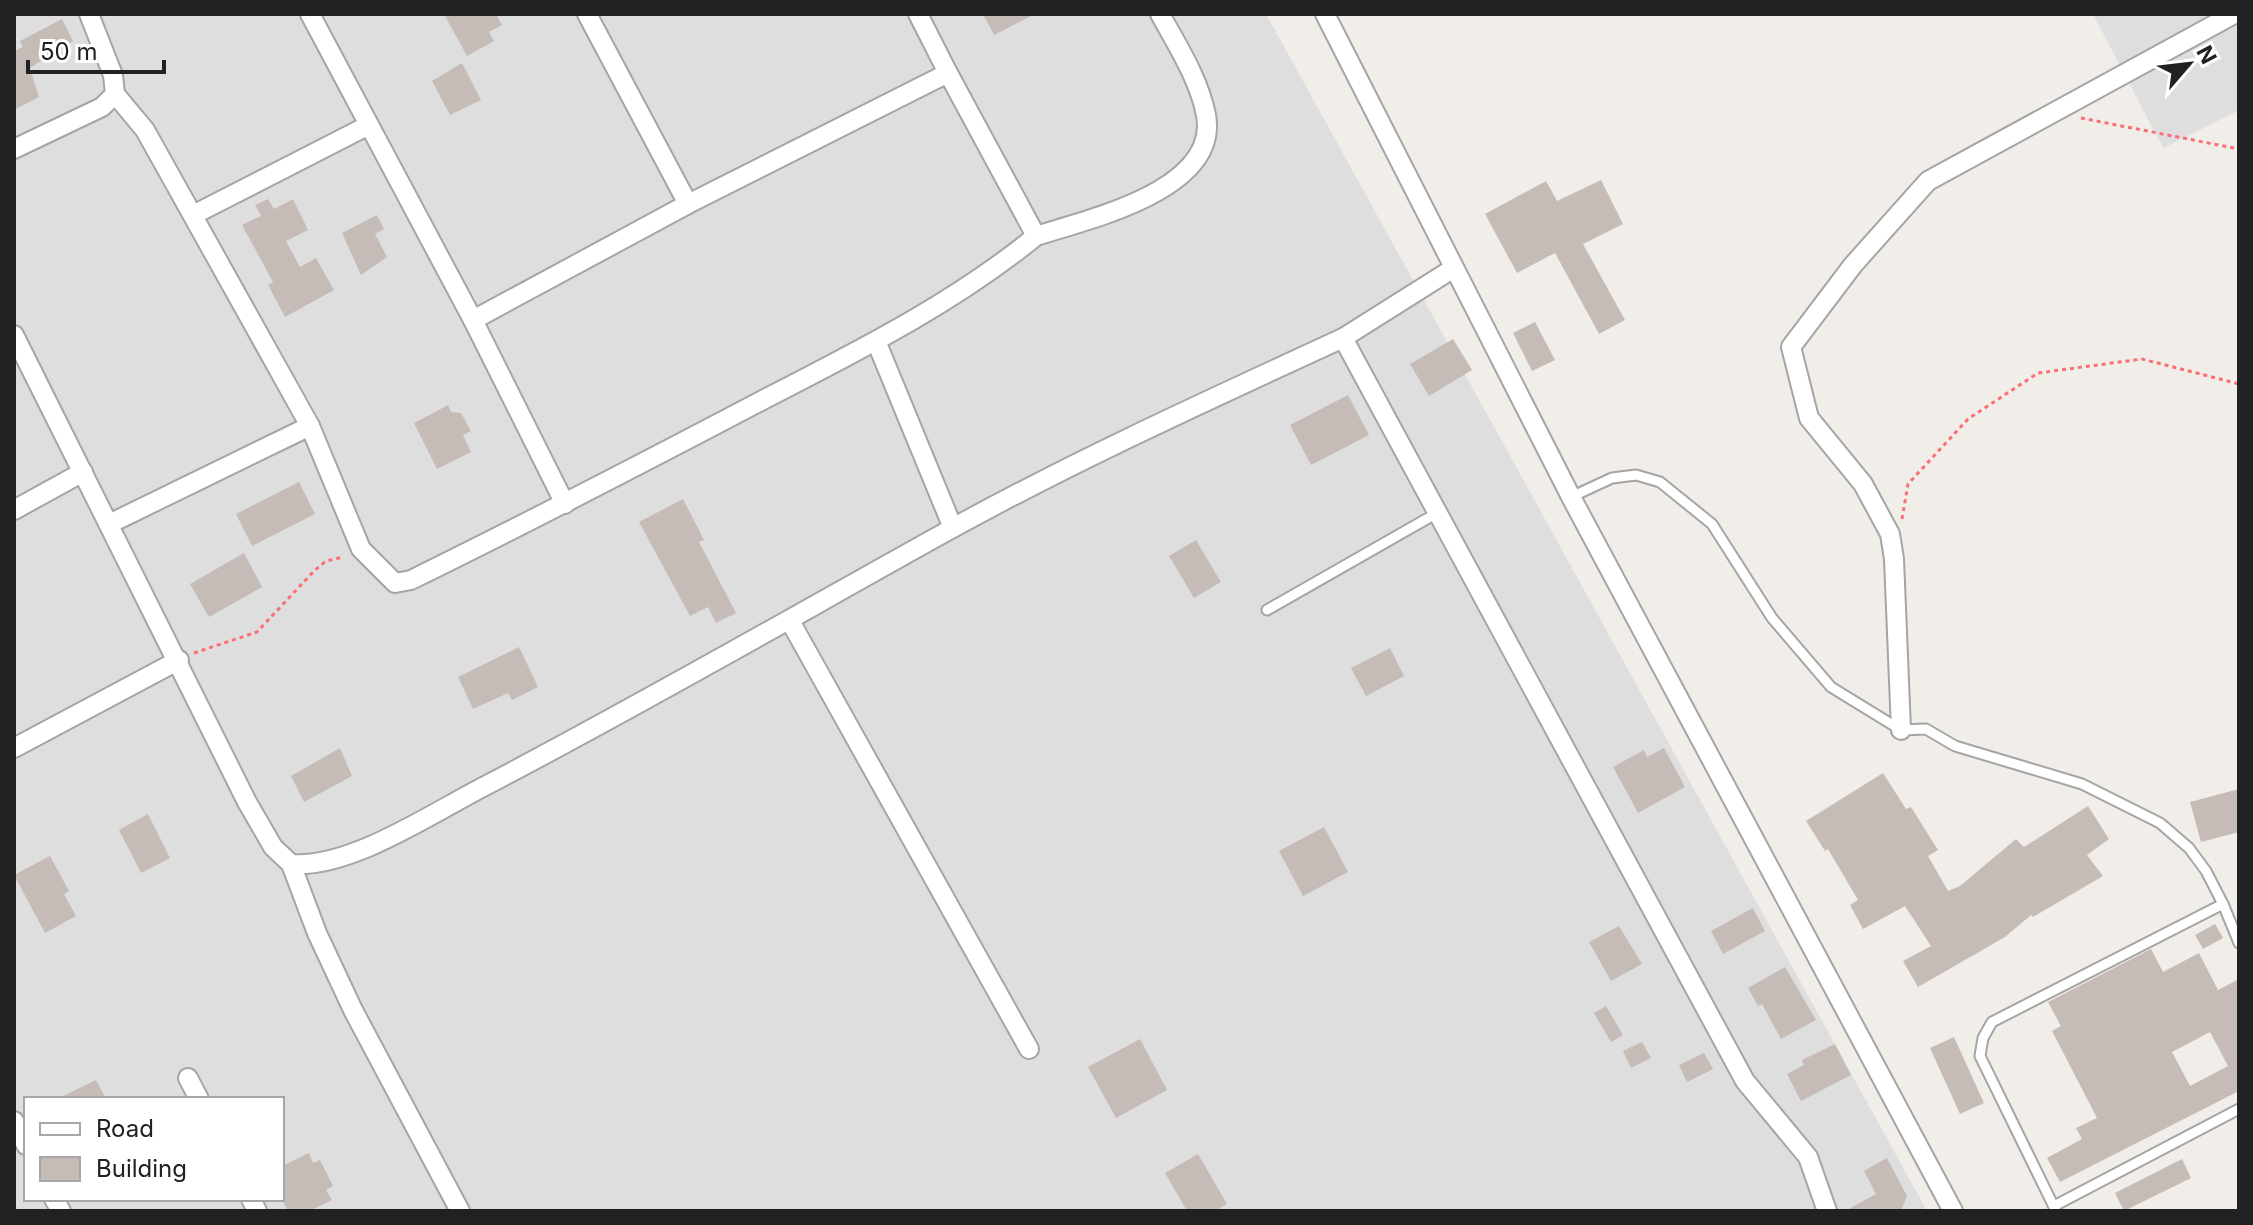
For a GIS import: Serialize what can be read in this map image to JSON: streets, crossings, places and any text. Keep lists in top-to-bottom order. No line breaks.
{"legend":["Road","Building"],"scale_bar":"50 m","north":"top right"}
